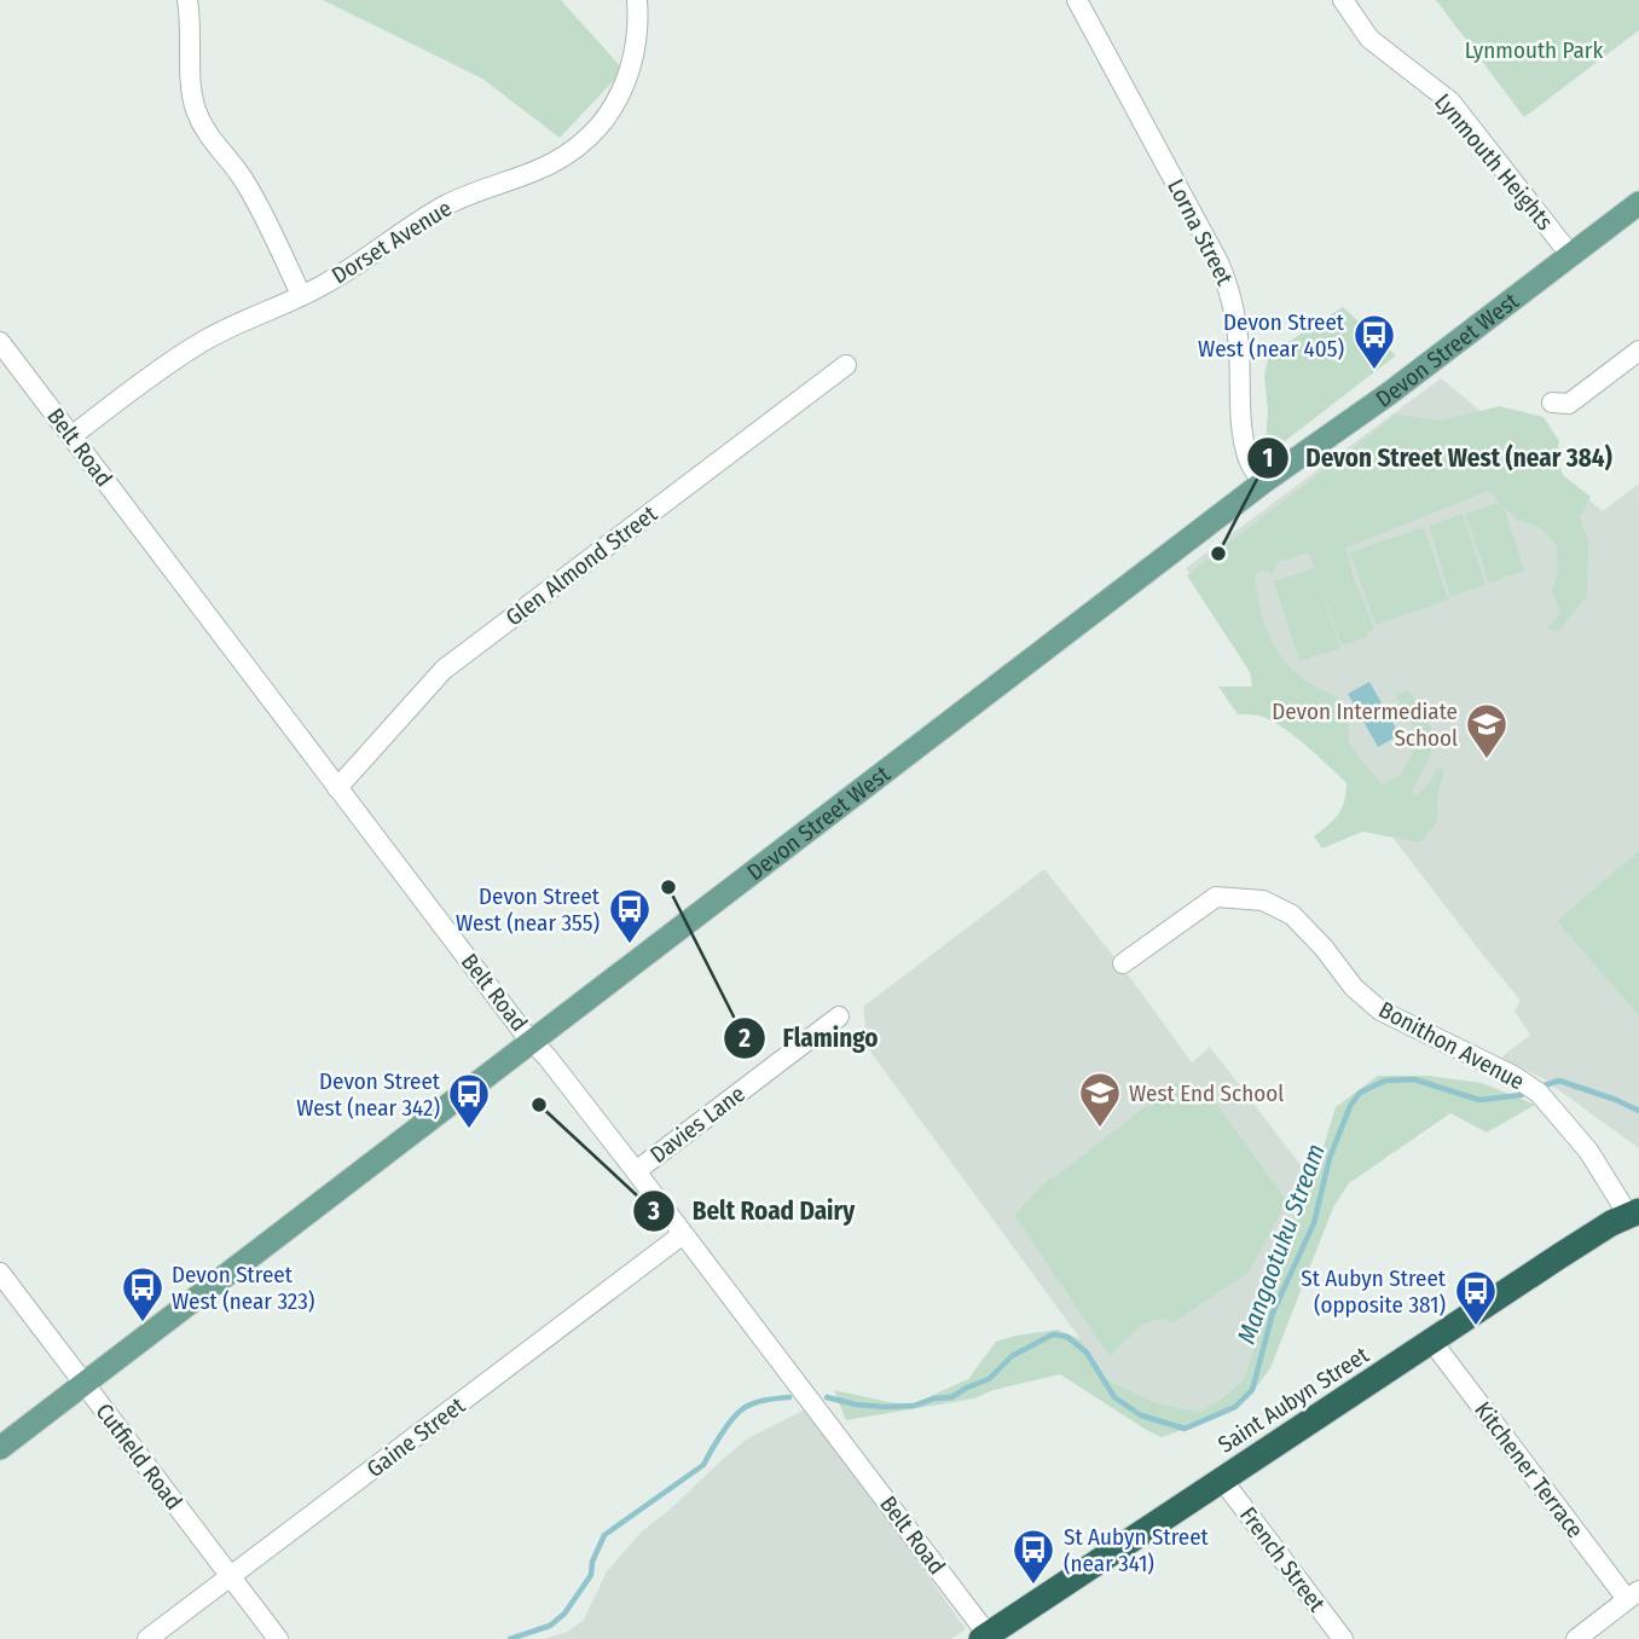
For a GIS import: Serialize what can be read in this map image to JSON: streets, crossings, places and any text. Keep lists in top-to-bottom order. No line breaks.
{"streets":{"highway":["Saint Aubyn Street"],"main road":["Devon Street West"],"street":["Lynmouth Heights","Lorna Street","Dorset Avenue","Belt Road","Glen Almond Street","Bonithon Avenue","Davies Lane","Gaine Street","Cutfield Road","Kitchener Terrace","French Street"]},"crossings":[["Lynmouth Heights","Devon Street West"],["Lorna Street","Devon Street West"],["Dorset Avenue","Belt Road"],["Devon Street West","Belt Road"],["Devon Street West","Cutfield Road"],["Belt Road","Glen Almond Street"],["Belt Road","Davies Lane"],["Belt Road","Saint Aubyn Street"],["Belt Road","Gaine Street"],["Bonithon Avenue","Saint Aubyn Street"],["Saint Aubyn Street","Kitchener Terrace"],["Saint Aubyn Street","French Street"],["Gaine Street","Cutfield Road"]],"water":["Mangaotuku Stream"],"parks":["Lynmouth Park"],"places":{"bus stop":["Devon Street West (near 405)","Devon Street West (near 355)","Devon Street West (near 342)","Devon Street West (near 323)","St Aubyn Street (opposite 381)","St Aubyn Street (near 341)"],"other":["Devon Street West (near 384)","Flamingo","Belt Road Dairy"],"school or university":["Devon Intermediate School","West End School"]}}
